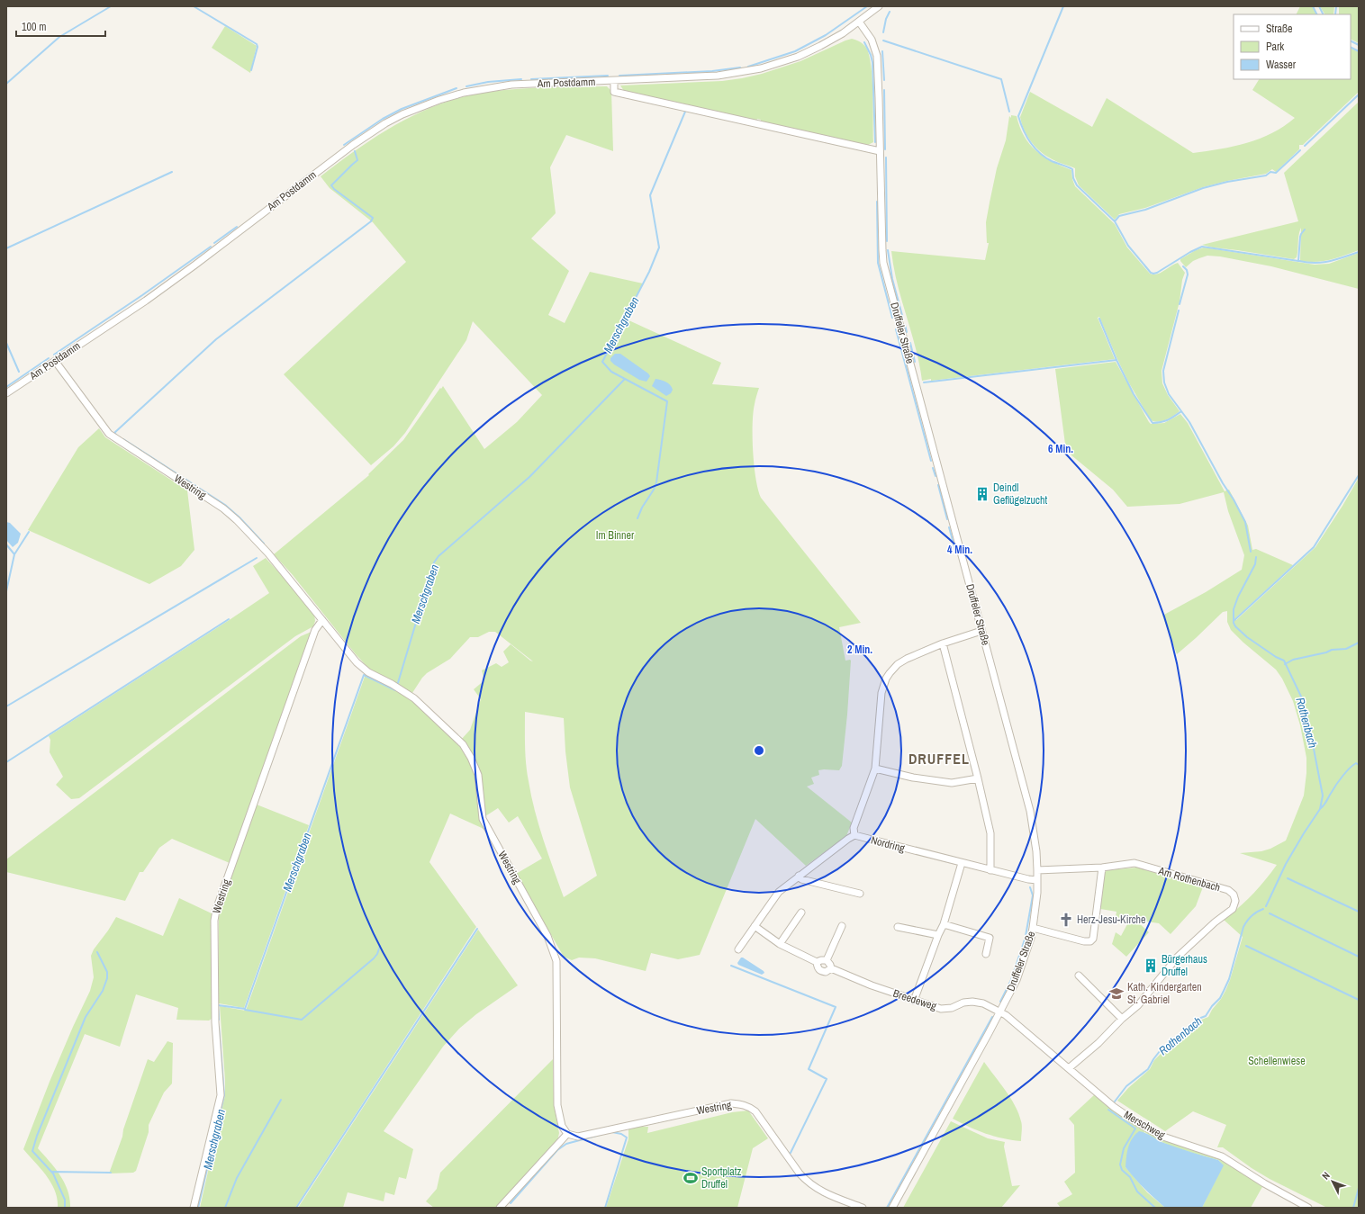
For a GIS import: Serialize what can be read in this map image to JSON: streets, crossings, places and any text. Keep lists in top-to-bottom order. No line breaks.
{"streets":{"street":["Am Postdamm","Druffeler Straße","Westring","Nordring","Am Rothenbach","Breedeweg","Merschweg"]},"crossings":[["Am Postdamm","Druffeler Straße"],["Am Postdamm","Westring"],["Druffeler Straße","Nordring"],["Druffeler Straße","Am Rothenbach"],["Druffeler Straße","Breedeweg"],["Druffeler Straße","Merschweg"],["Am Rothenbach","Merschweg"],["Breedeweg","Merschweg"]],"districts":["DRUFFEL"],"water":["Merschgraben","Rothenbach"],"parks":["Im Binner","Schellenwiese"],"places":{"building":["Deindl Geflügelzucht","Bürgerhaus Druffel"],"church":["Herz-Jesu-Kirche"],"school or university":["Kath. Kindergarten St. Gabriel"],"sports":["Sportplatz Druffel"]},"legend":["Straße","Park","Wasser"],"scale_bar":"100 m","north":"top left","rings":["6 Min.","4 Min.","2 Min."]}
